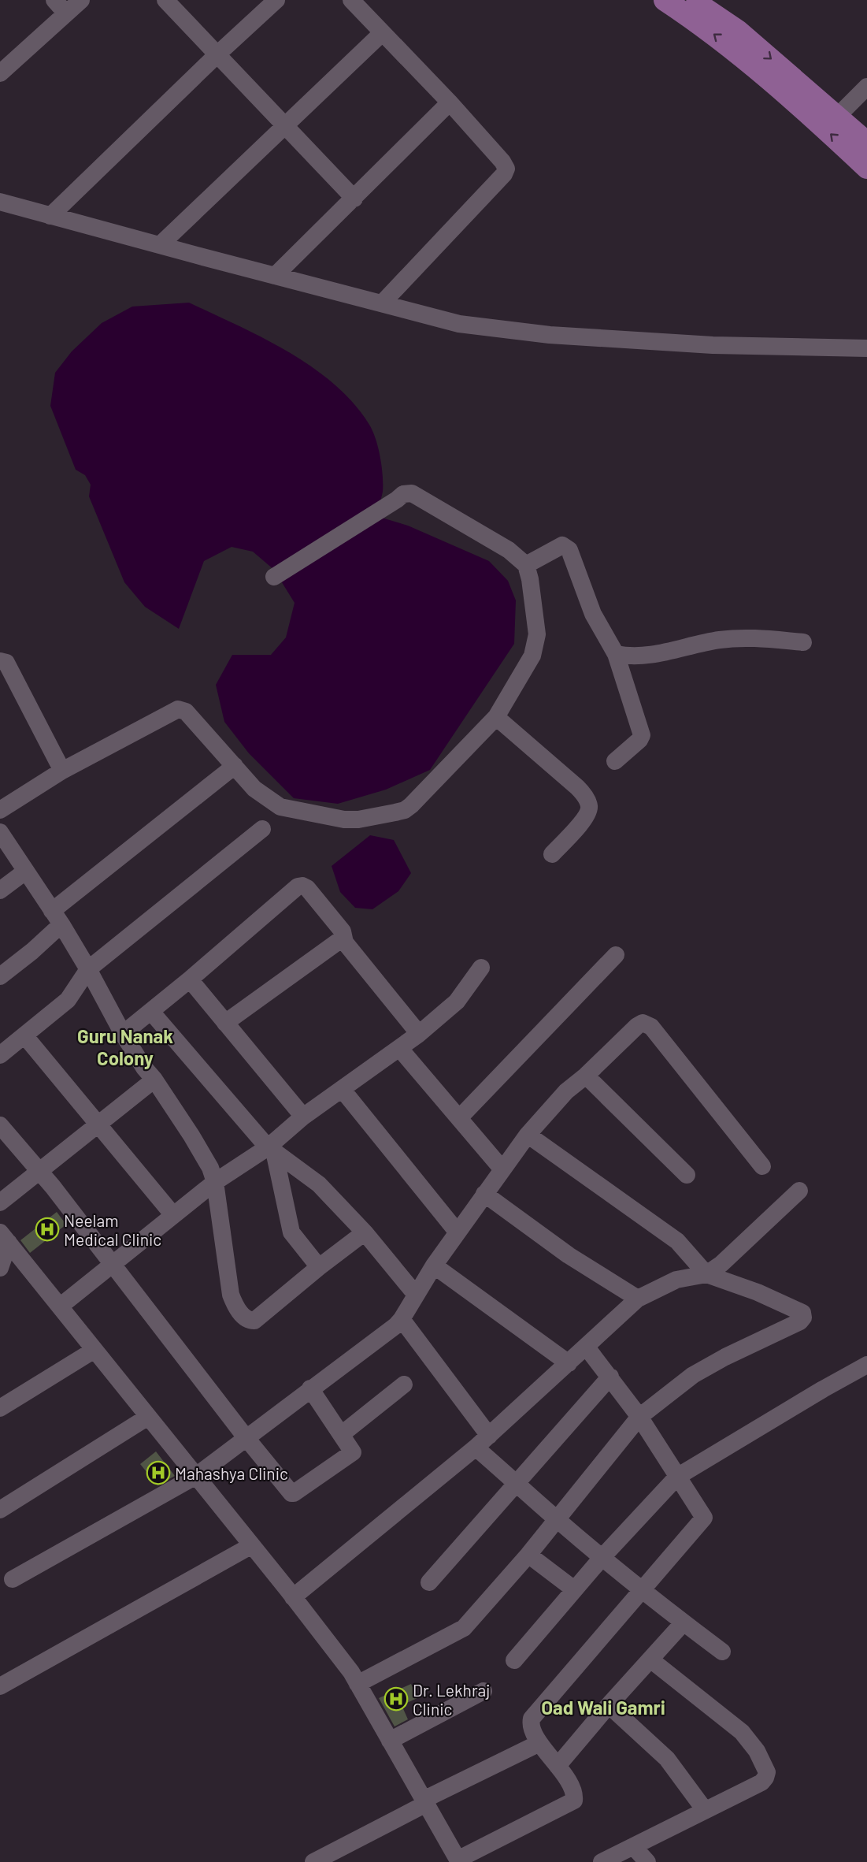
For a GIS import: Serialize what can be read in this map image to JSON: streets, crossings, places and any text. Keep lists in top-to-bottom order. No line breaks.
{"districts":["Guru Nanak Colony","Oad Wali Gamri"],"places":{"hospital":["Neelam Medical Clinic","Mahashya Clinic","Dr. Lekhraj Clinic"]}}
